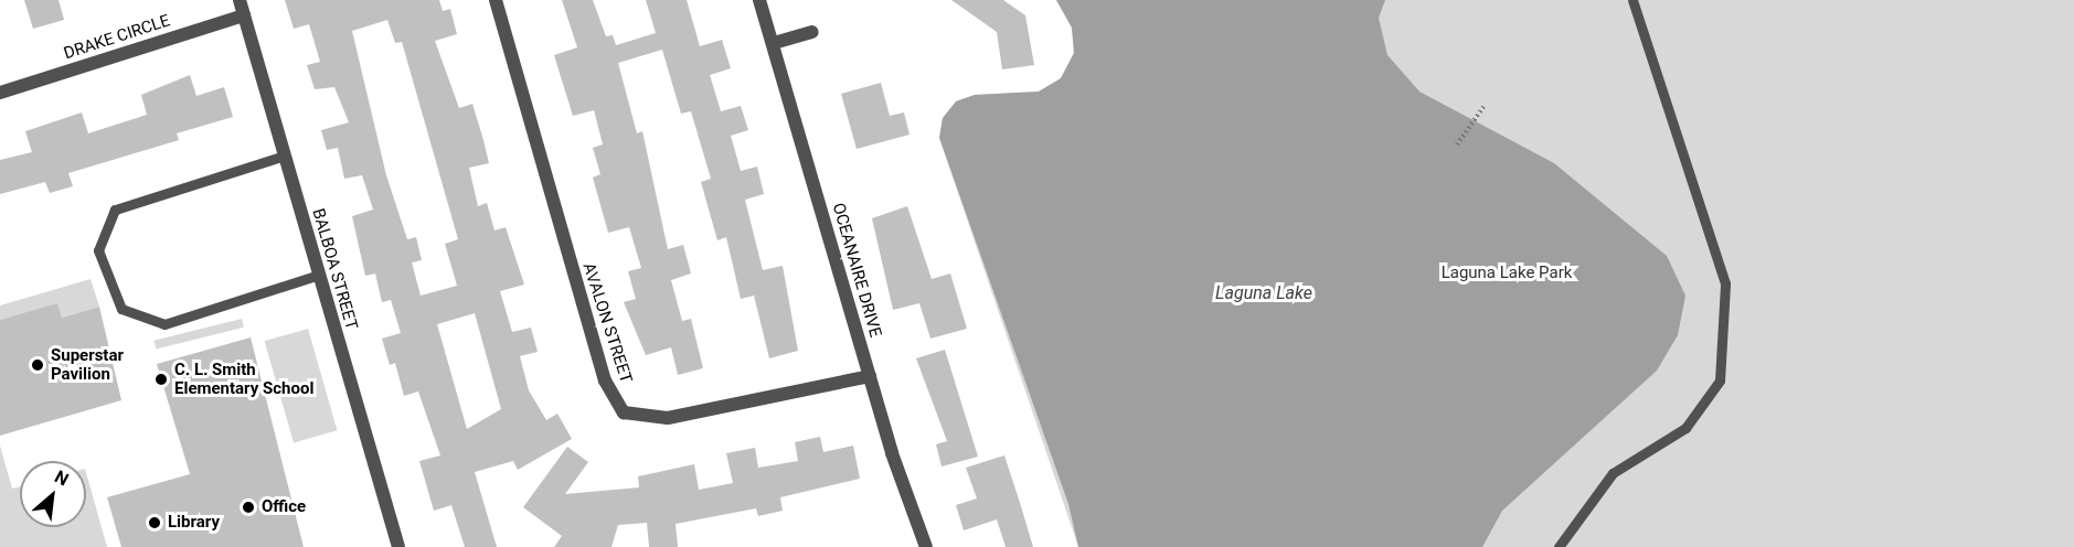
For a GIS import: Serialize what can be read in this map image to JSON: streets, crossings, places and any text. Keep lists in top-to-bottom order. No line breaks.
{"streets":{"street":["DRAKE CIRCLE","BALBOA STREET","OCEANAIRE DRIVE","AVALON STREET"]},"crossings":[["DRAKE CIRCLE","BALBOA STREET"],["OCEANAIRE DRIVE","AVALON STREET"]],"water":["Laguna Lake"],"parks":["Laguna Lake Park"],"places":["Superstar Pavilion","C. L. Smith Elementary School","Office","Library"],"north":"top right"}
